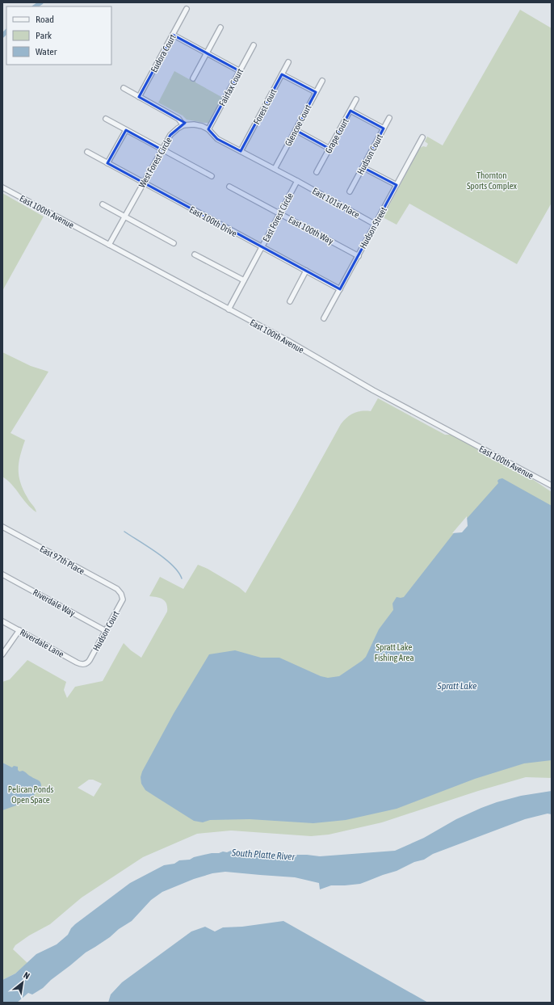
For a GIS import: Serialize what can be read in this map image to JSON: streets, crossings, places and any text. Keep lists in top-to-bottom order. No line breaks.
{"streets":{"street":["Eudora Court","Fairfax Court","Forest Court","Glencoe Court","Grape Court","Hudson Court","West Forest Circle","East 101st Place","East 100th Avenue","East Forest Circle","East 100th Drive","Hudson Street","East 100th Way","East 97th Place","Riverdale Way","Riverdale Lane"]},"crossings":[["Hudson Court","East 97th Place"],["Hudson Court","Riverdale Way"],["Hudson Court","Riverdale Lane"],["West Forest Circle","East 100th Avenue"],["West Forest Circle","East 100th Drive"],["East 101st Place","East Forest Circle"],["East 101st Place","Hudson Street"],["East 100th Avenue","East Forest Circle"],["East Forest Circle","East 100th Drive"],["East Forest Circle","East 100th Way"],["East 100th Drive","Hudson Street"],["Hudson Street","East 100th Way"]],"water":["Spratt Lake","South Platte River"],"parks":["Thornton Sports Complex","Spratt Lake Fishing Area","Pelican Ponds Open Space"],"legend":["Road","Park","Water"],"north":"top right"}
